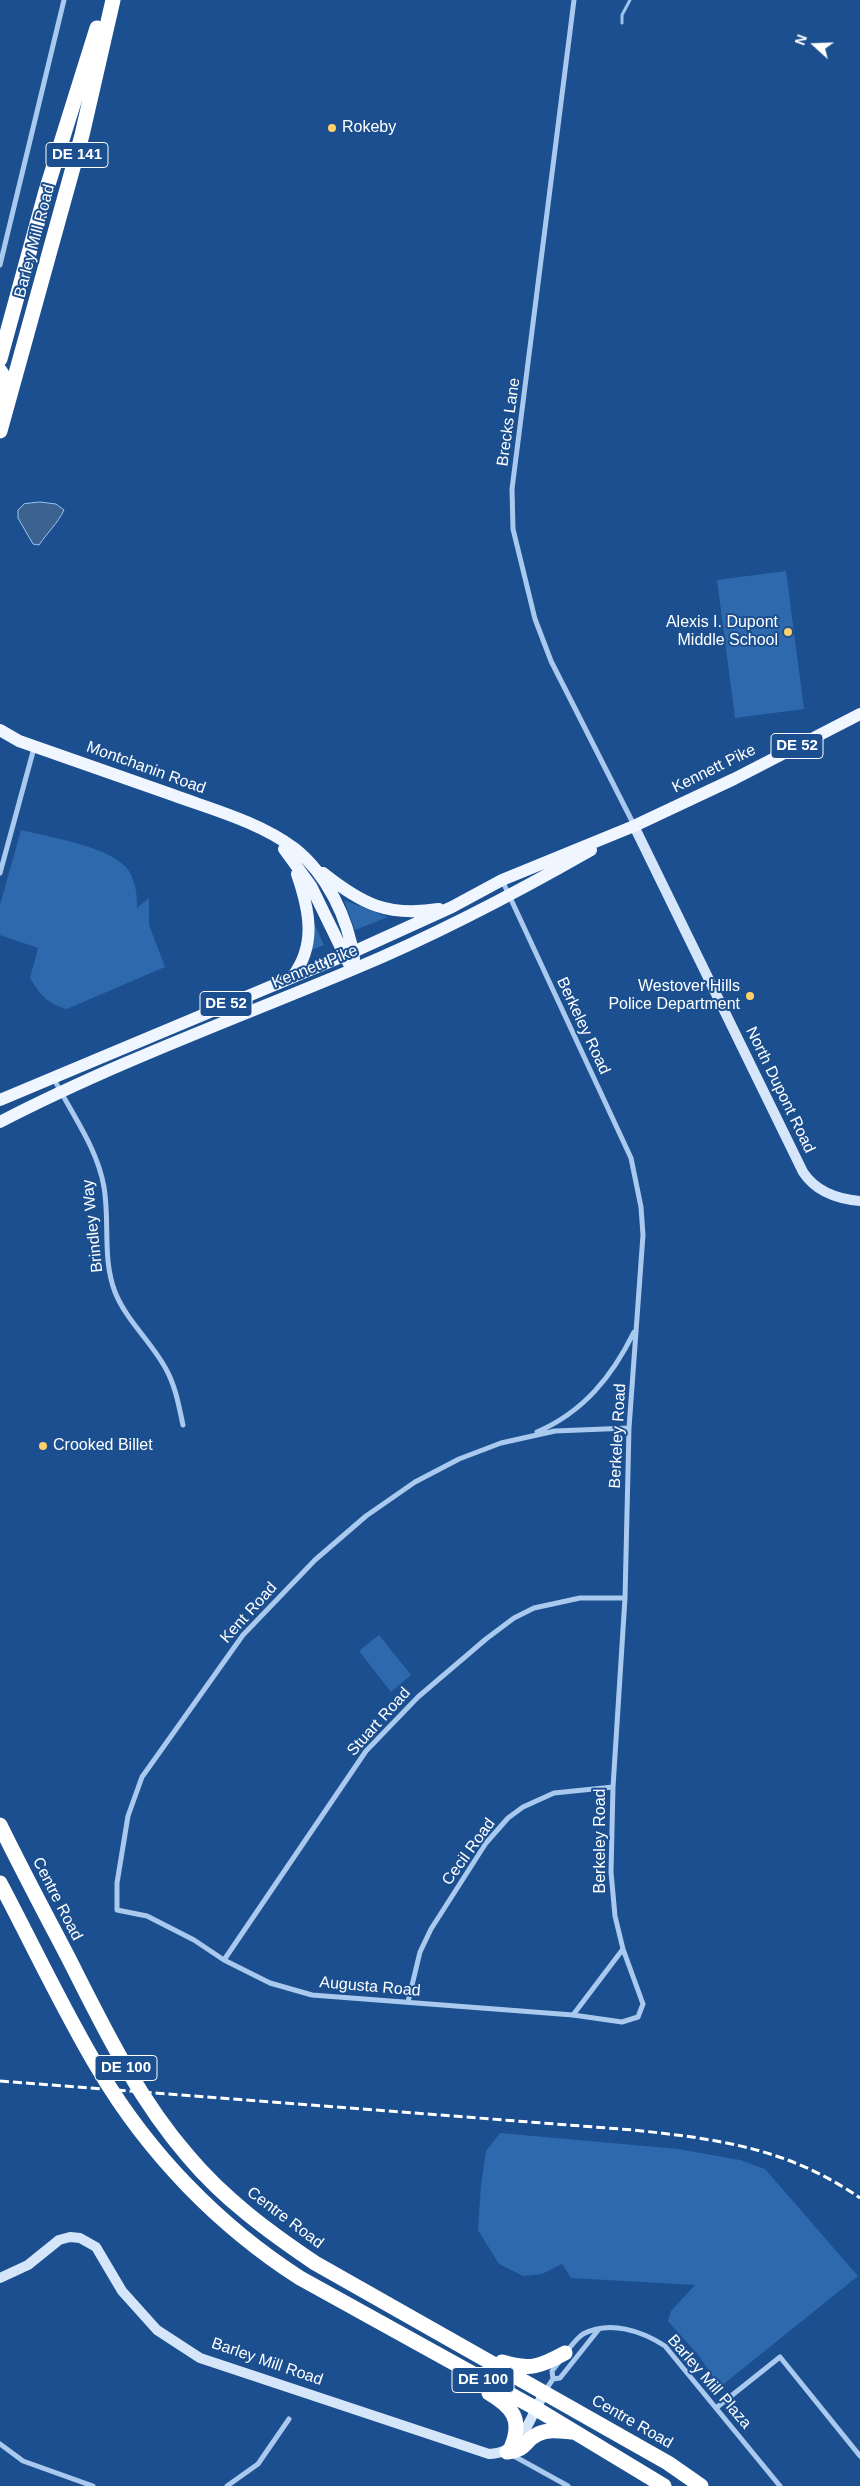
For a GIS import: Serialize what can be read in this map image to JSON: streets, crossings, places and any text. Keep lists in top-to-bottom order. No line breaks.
{"streets":{"highway":["DE 141","Barley Mill Road","Centre Road","DE 100"],"main road":["DE 52","Montchanin Road","Kennett Pike"],"street":["Brecks Lane","Berkeley Road","North Dupont Road","Brindley Way","Kent Road","Stuart Road","Cecil Road","Augusta Road","Barley Mill Plaza"]},"crossings":[["Brecks Lane","Kennett Pike"],["Brecks Lane","North Dupont Road"],["Montchanin Road","Kennett Pike"],["Kennett Pike","Berkeley Road"],["Kennett Pike","North Dupont Road"],["Kennett Pike","Brindley Way"],["Berkeley Road","Kent Road"],["Berkeley Road","Stuart Road"],["Berkeley Road","Cecil Road"],["Berkeley Road","Augusta Road"],["Kent Road","Augusta Road"],["Stuart Road","Augusta Road"],["Cecil Road","Augusta Road"]],"places":["Rokeby","Alexis I. Dupont Middle School","Westover Hills Police Department","Crooked Billet"],"north":"left"}
